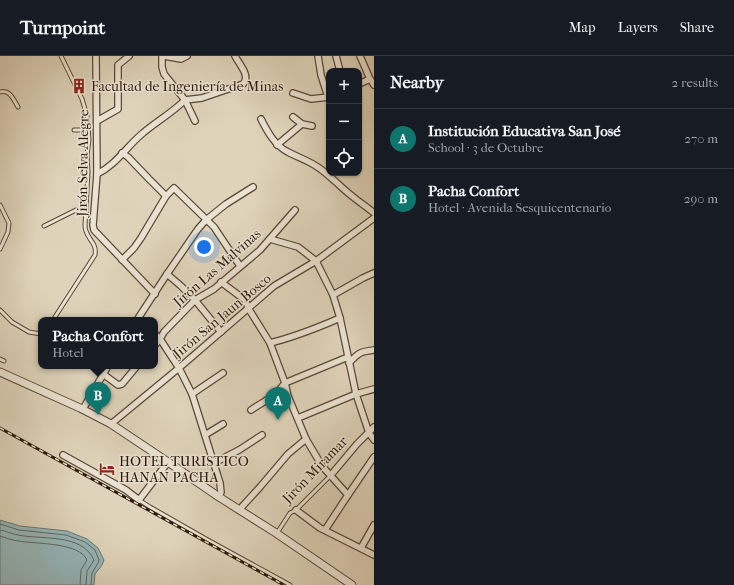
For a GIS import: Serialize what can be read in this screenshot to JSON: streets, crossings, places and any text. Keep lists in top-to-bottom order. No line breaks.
{"streets":{"street":["Jirón Selva Alegre","Jirón Las Malvinas","Jirón San Jaun Bosco","Jirón Miramar"]},"places":{"building":["Facultad de Ingeniería de Minas"],"hotel":["HOTEL TURISTICO HANAN PACHA"]},"page":{"header":"Turnpoint","nav":["Map","Layers","Share"],"heading":["Nearby","2 results"],"map_buttons":["+","−"],"list":[{"mark":"A","name":"Institución Educativa San José","note":"School · 3 de Octubre","value":"270 m"},{"mark":"B","name":"Pacha Confort","note":"Hotel · Avenida Sesquicentenario","value":"290 m"}],"popup":["Pacha Confort","Hotel"],"pins":["B","A"]}}
